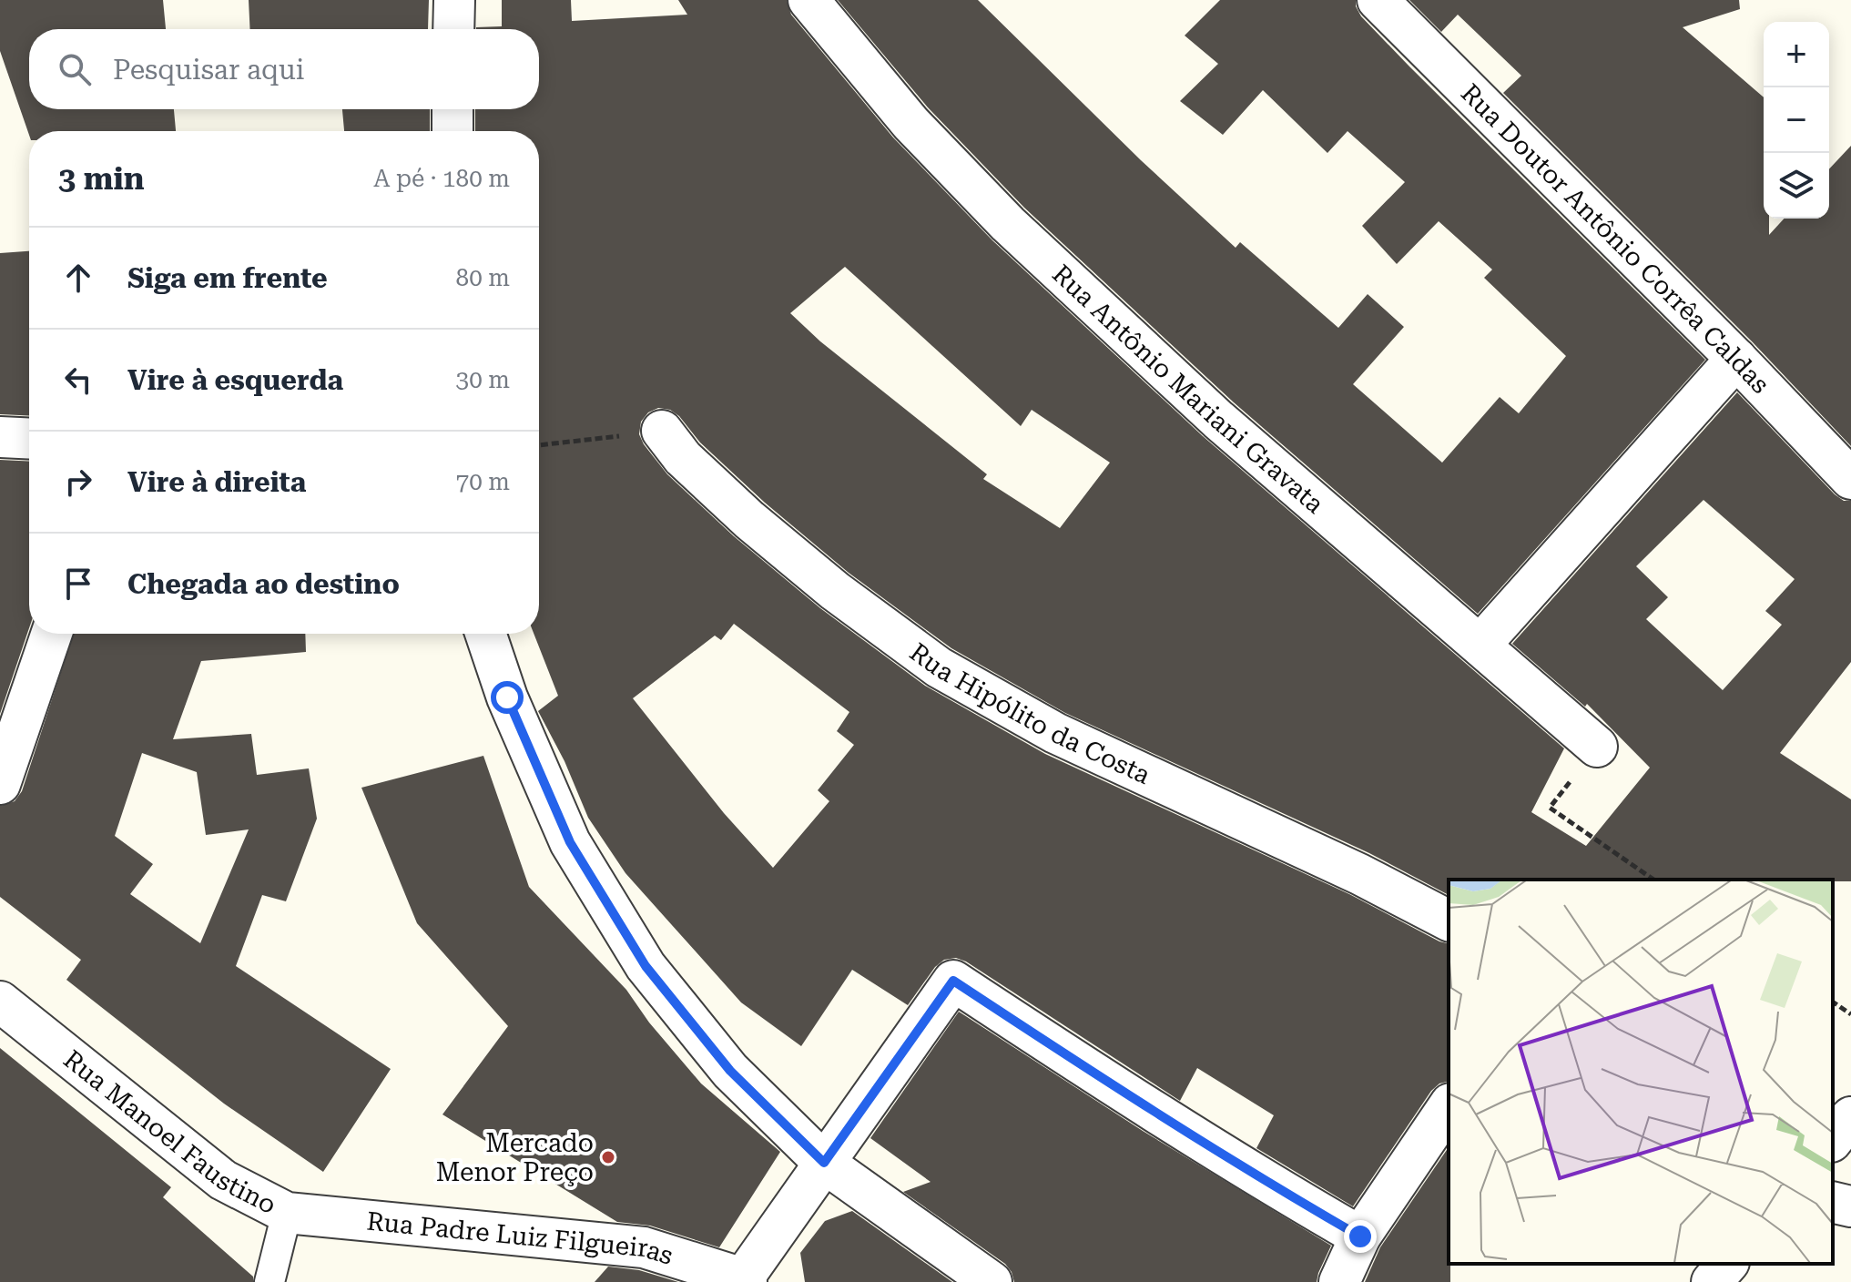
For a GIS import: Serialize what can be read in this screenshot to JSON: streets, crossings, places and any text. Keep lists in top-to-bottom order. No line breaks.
{"streets":{"street":["Rua Doutor Antônio Corrêa Caldas","Rua Antônio Mariani Gravata","Rua Hipólito da Costa","Rua Manoel Faustino","Rua Padre Luiz Filgueiras"]},"crossings":[["Rua Manoel Faustino","Rua Padre Luiz Filgueiras"]],"places":["Mercado Menor Preço"],"page":{"map_buttons":["+","−"],"search":"Pesquisar aqui","heading":["3 min","A pé · 180 m"],"list":[["Siga em frente","80 m"],["Vire à esquerda","30 m"],["Vire à direita","70 m"],"Chegada ao destino"]}}
